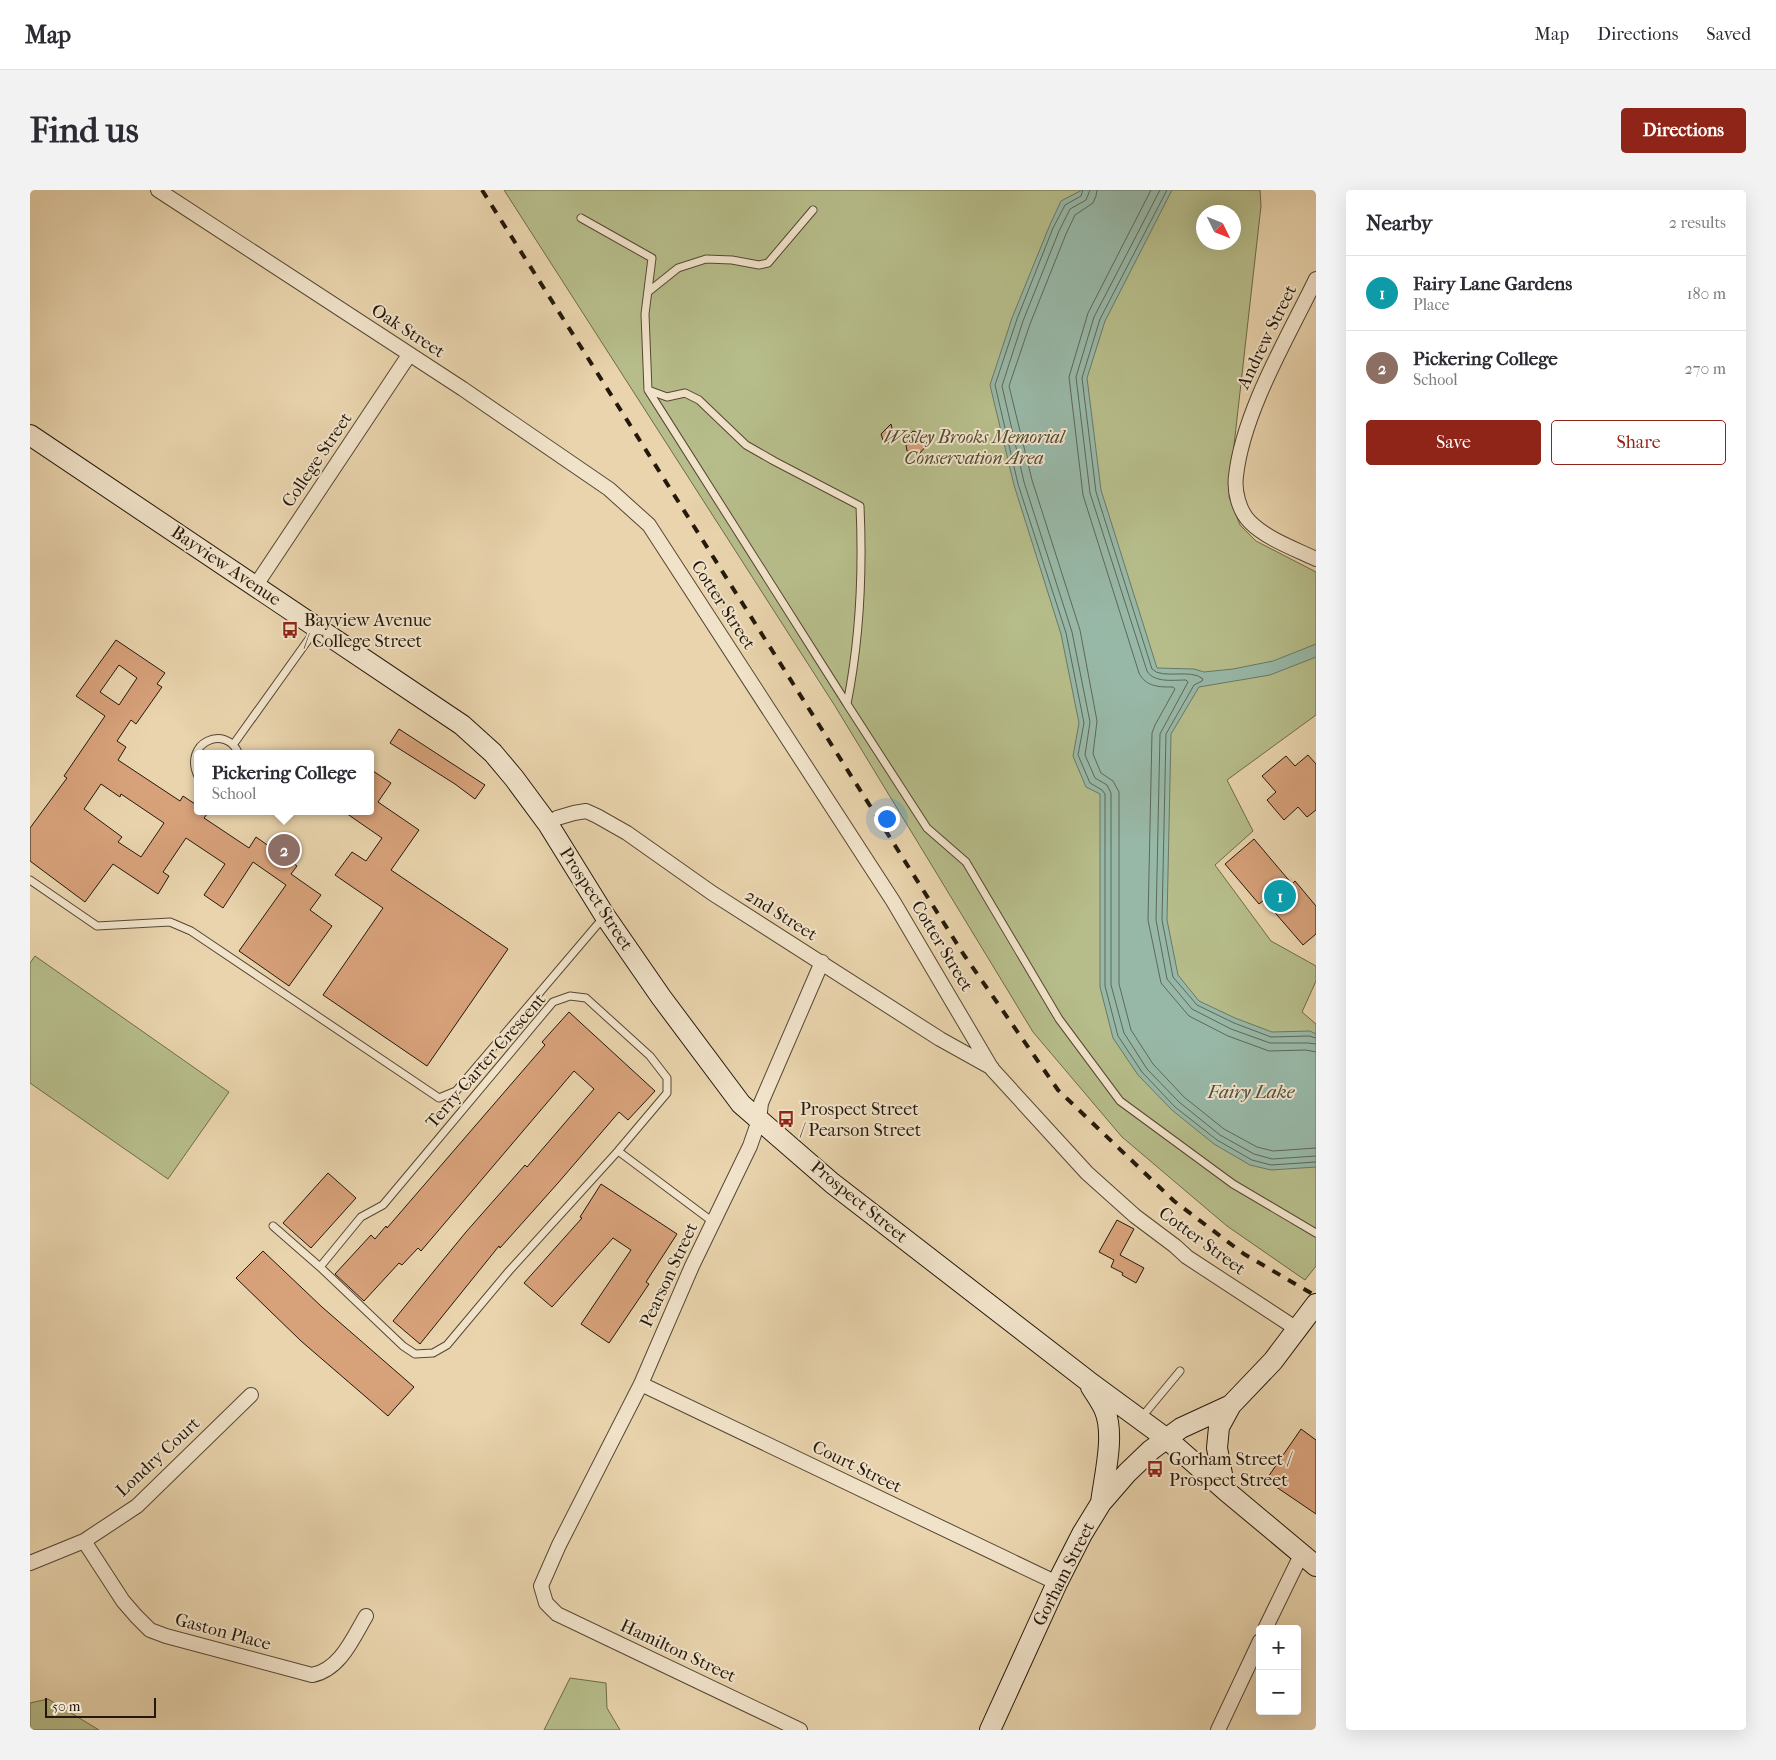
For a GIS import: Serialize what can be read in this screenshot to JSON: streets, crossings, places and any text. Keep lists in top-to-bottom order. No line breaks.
{"streets":{"main road":["Bayview Avenue","Prospect Street","Gorham Street"],"street":["Oak Street","Andrew Street","College Street","Cotter Street","2nd Street","Pearson Street","Londry Court","Court Street","Gaston Place","Hamilton Street"],"lane":["Terry Carter Crescent"]},"crossings":[["Oak Street","College Street"],["Oak Street","Cotter Street"],["College Street","Bayview Avenue"],["Bayview Avenue","Prospect Street"],["Cotter Street","2nd Street"],["Prospect Street","2nd Street"],["Prospect Street","Pearson Street"],["Prospect Street","Gorham Street"],["2nd Street","Pearson Street"],["Pearson Street","Court Street"],["Pearson Street","Hamilton Street"],["Londry Court","Gaston Place"],["Court Street","Gorham Street"]],"water":["Fairy Lake"],"parks":["Wesley Brooks Memorial Conservation Area"],"places":{"bus stop":["Bayview Avenue / College Street","Prospect Street / Pearson Street","Gorham Street / Prospect Street"]},"scale_bar":"50 m","north":"bottom right","page":{"header":"Map","nav":["Map","Directions","Saved"],"buttons":["Directions",["Save","Share"]],"title":"Find us","heading":["Nearby","2 results"],"list":[{"mark":"1","name":"Fairy Lane Gardens","note":"Place","value":"180 m"},{"mark":"2","name":"Pickering College","note":"School","value":"270 m"}],"popup":["Pickering College","School"],"pins":["2","1"],"map_buttons":["+","−"],"scale":"50 m"}}
